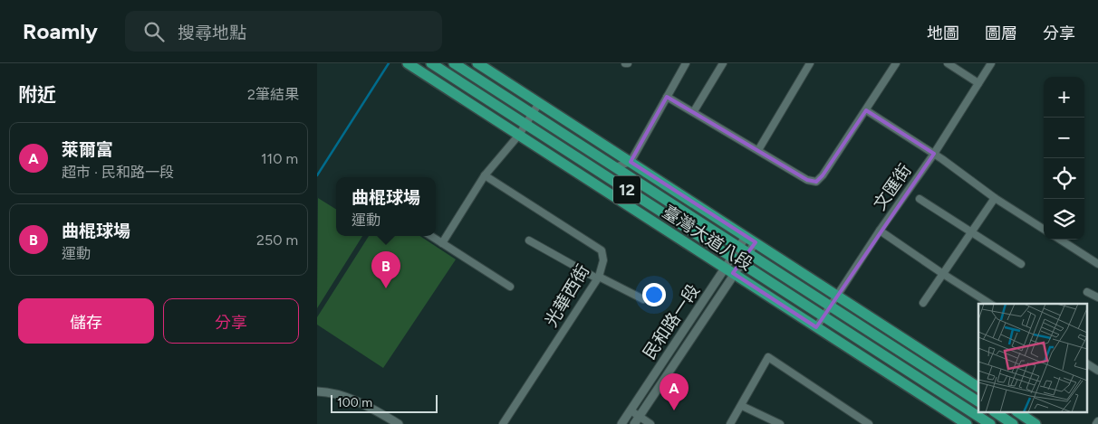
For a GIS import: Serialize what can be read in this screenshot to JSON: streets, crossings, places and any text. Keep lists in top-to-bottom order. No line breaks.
{"streets":{"main road":["12","臺灣大道八段"],"street":["文匯街","光華西街","民和路一段"]},"crossings":[["文匯街","臺灣大道八段"],["臺灣大道八段","民和路一段"]],"scale_bar":"100 m","page":{"header":"Roamly","search":"搜尋地點","nav":["地圖","圖層","分享"],"heading":["附近","2筆結果"],"map_buttons":["+","−"],"list":[{"mark":"A","name":"萊爾富","note":"超市 · 民和路一段","value":"110 m"},{"mark":"B","name":"曲棍球場","note":"運動","value":"250 m"}],"popup":["曲棍球場","運動"],"pins":["B","A"],"buttons":["儲存","分享"],"scale":"100 m"}}
